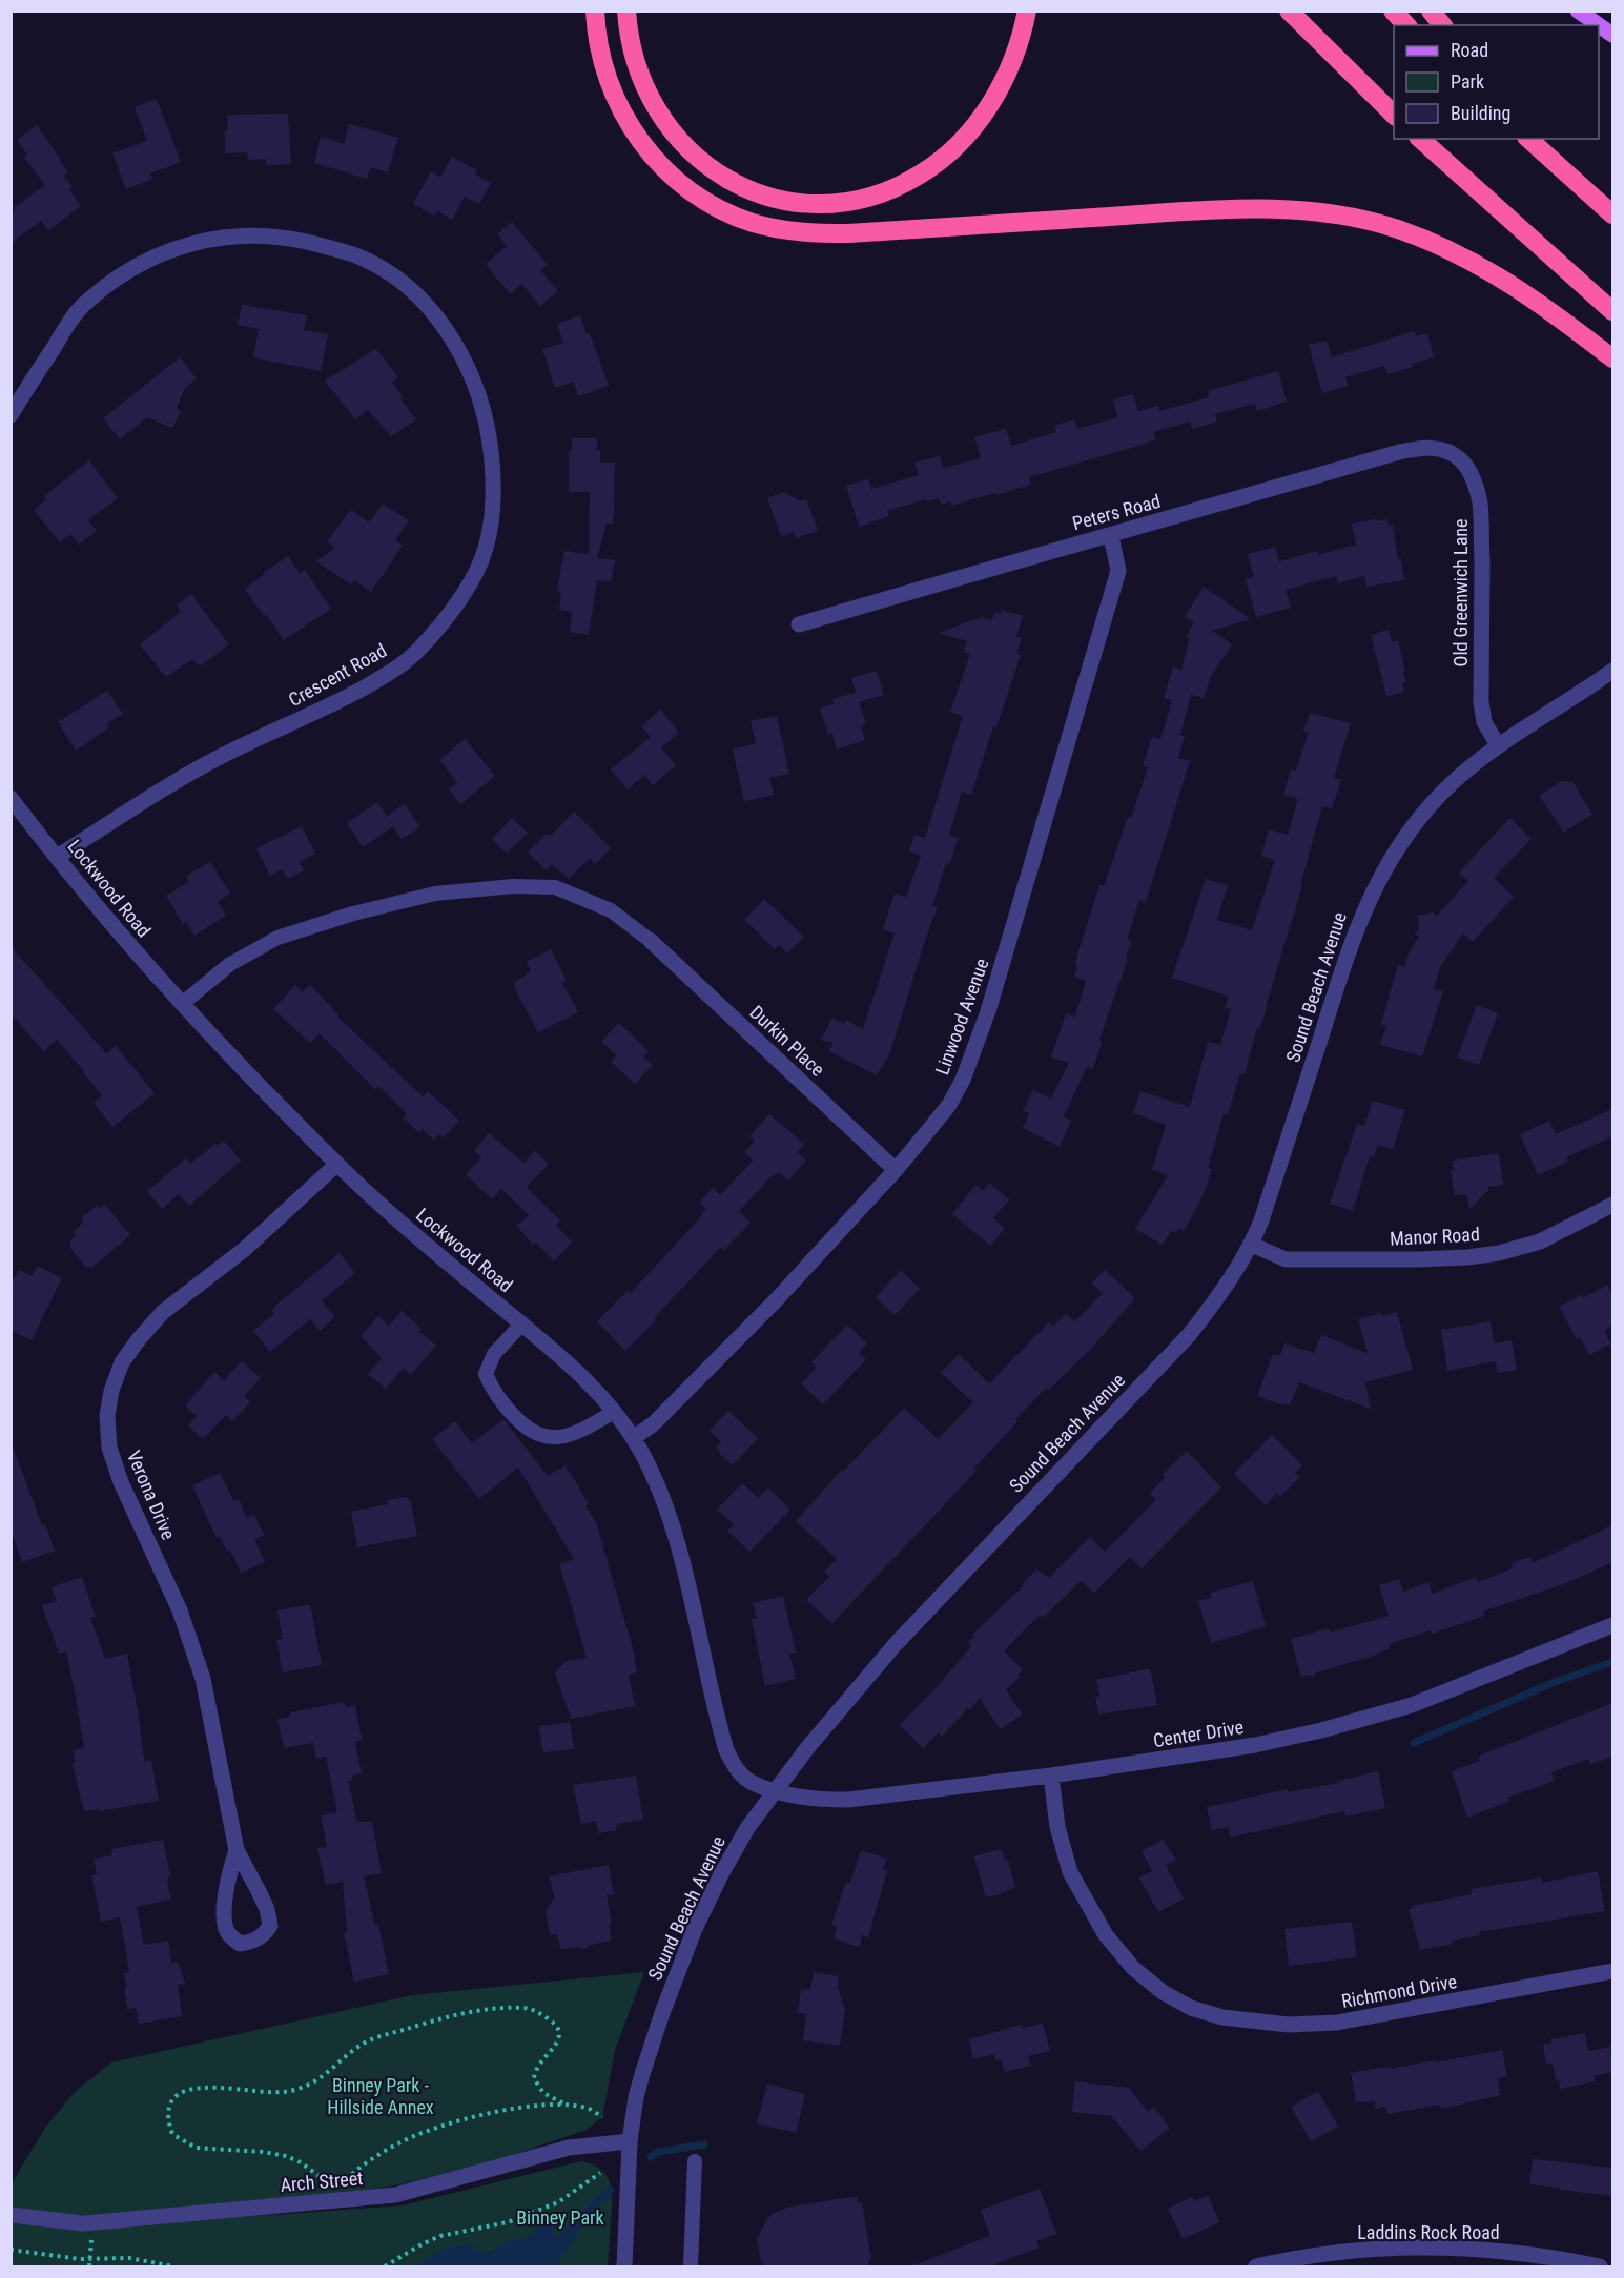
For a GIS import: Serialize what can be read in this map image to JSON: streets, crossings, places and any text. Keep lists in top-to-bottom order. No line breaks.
{"streets":{"street":["Peters Road","Old Greenwich Lane","Crescent Road","Lockwood Road","Sound Beach Avenue","Linwood Avenue","Durkin Place","Manor Road","Verona Drive","Center Drive","Richmond Drive","Arch Street","Laddins Rock Road"]},"crossings":[["Peters Road","Old Greenwich Lane"],["Peters Road","Linwood Avenue"],["Old Greenwich Lane","Sound Beach Avenue"],["Crescent Road","Lockwood Road"],["Lockwood Road","Sound Beach Avenue"],["Lockwood Road","Linwood Avenue"],["Lockwood Road","Verona Drive"],["Lockwood Road","Center Drive"],["Sound Beach Avenue","Manor Road"],["Sound Beach Avenue","Center Drive"],["Sound Beach Avenue","Arch Street"],["Linwood Avenue","Durkin Place"],["Center Drive","Richmond Drive"]],"parks":["Binney Park - Hillside Annex","Binney Park"],"legend":["Road","Park","Building"]}
